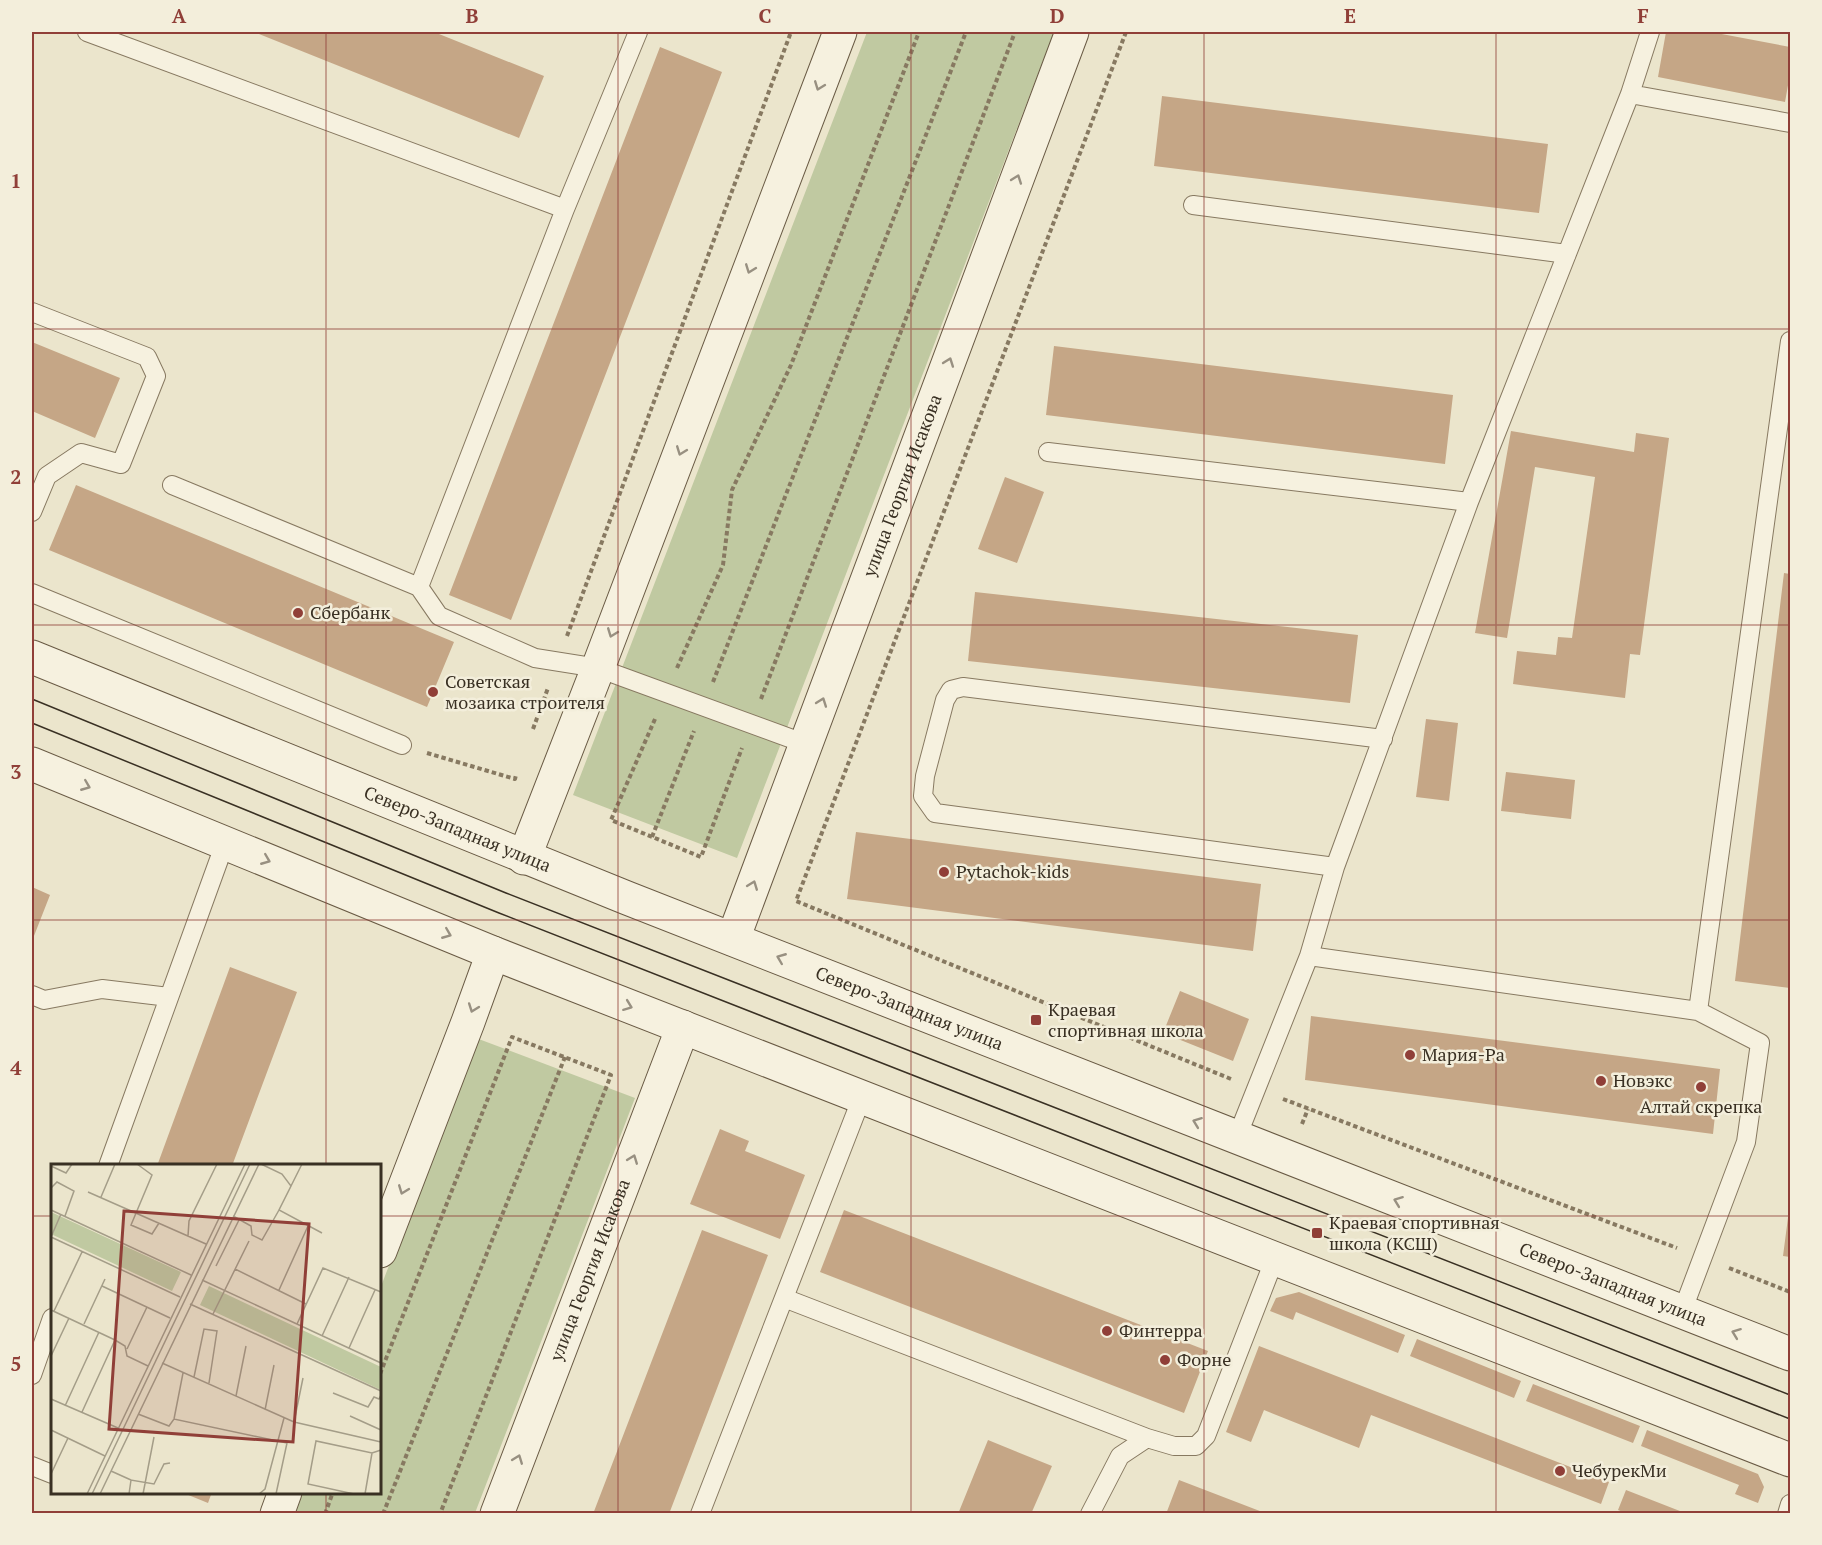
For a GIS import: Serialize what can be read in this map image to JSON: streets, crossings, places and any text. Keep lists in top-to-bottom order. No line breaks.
{"streets":{"main road":["улица Георгия Исакова","Северо-Западная улица"]},"crossings":[["улица Георгия Исакова","Северо-Западная улица"]],"places":{"other":["Сбербанк","Советская мозаика строителя","Pytachok-kids","Мария-Ра","Новэкс","Алтай скрепка","Финтерра","Форне","ЧебурекМи"],"transit":["Краевая спортивная школа","Краевая спортивная школа (КСШ)"]},"grid":{"columns":["A","B","C","D","E","F"],"rows":["1","2","3","4","5"]}}
